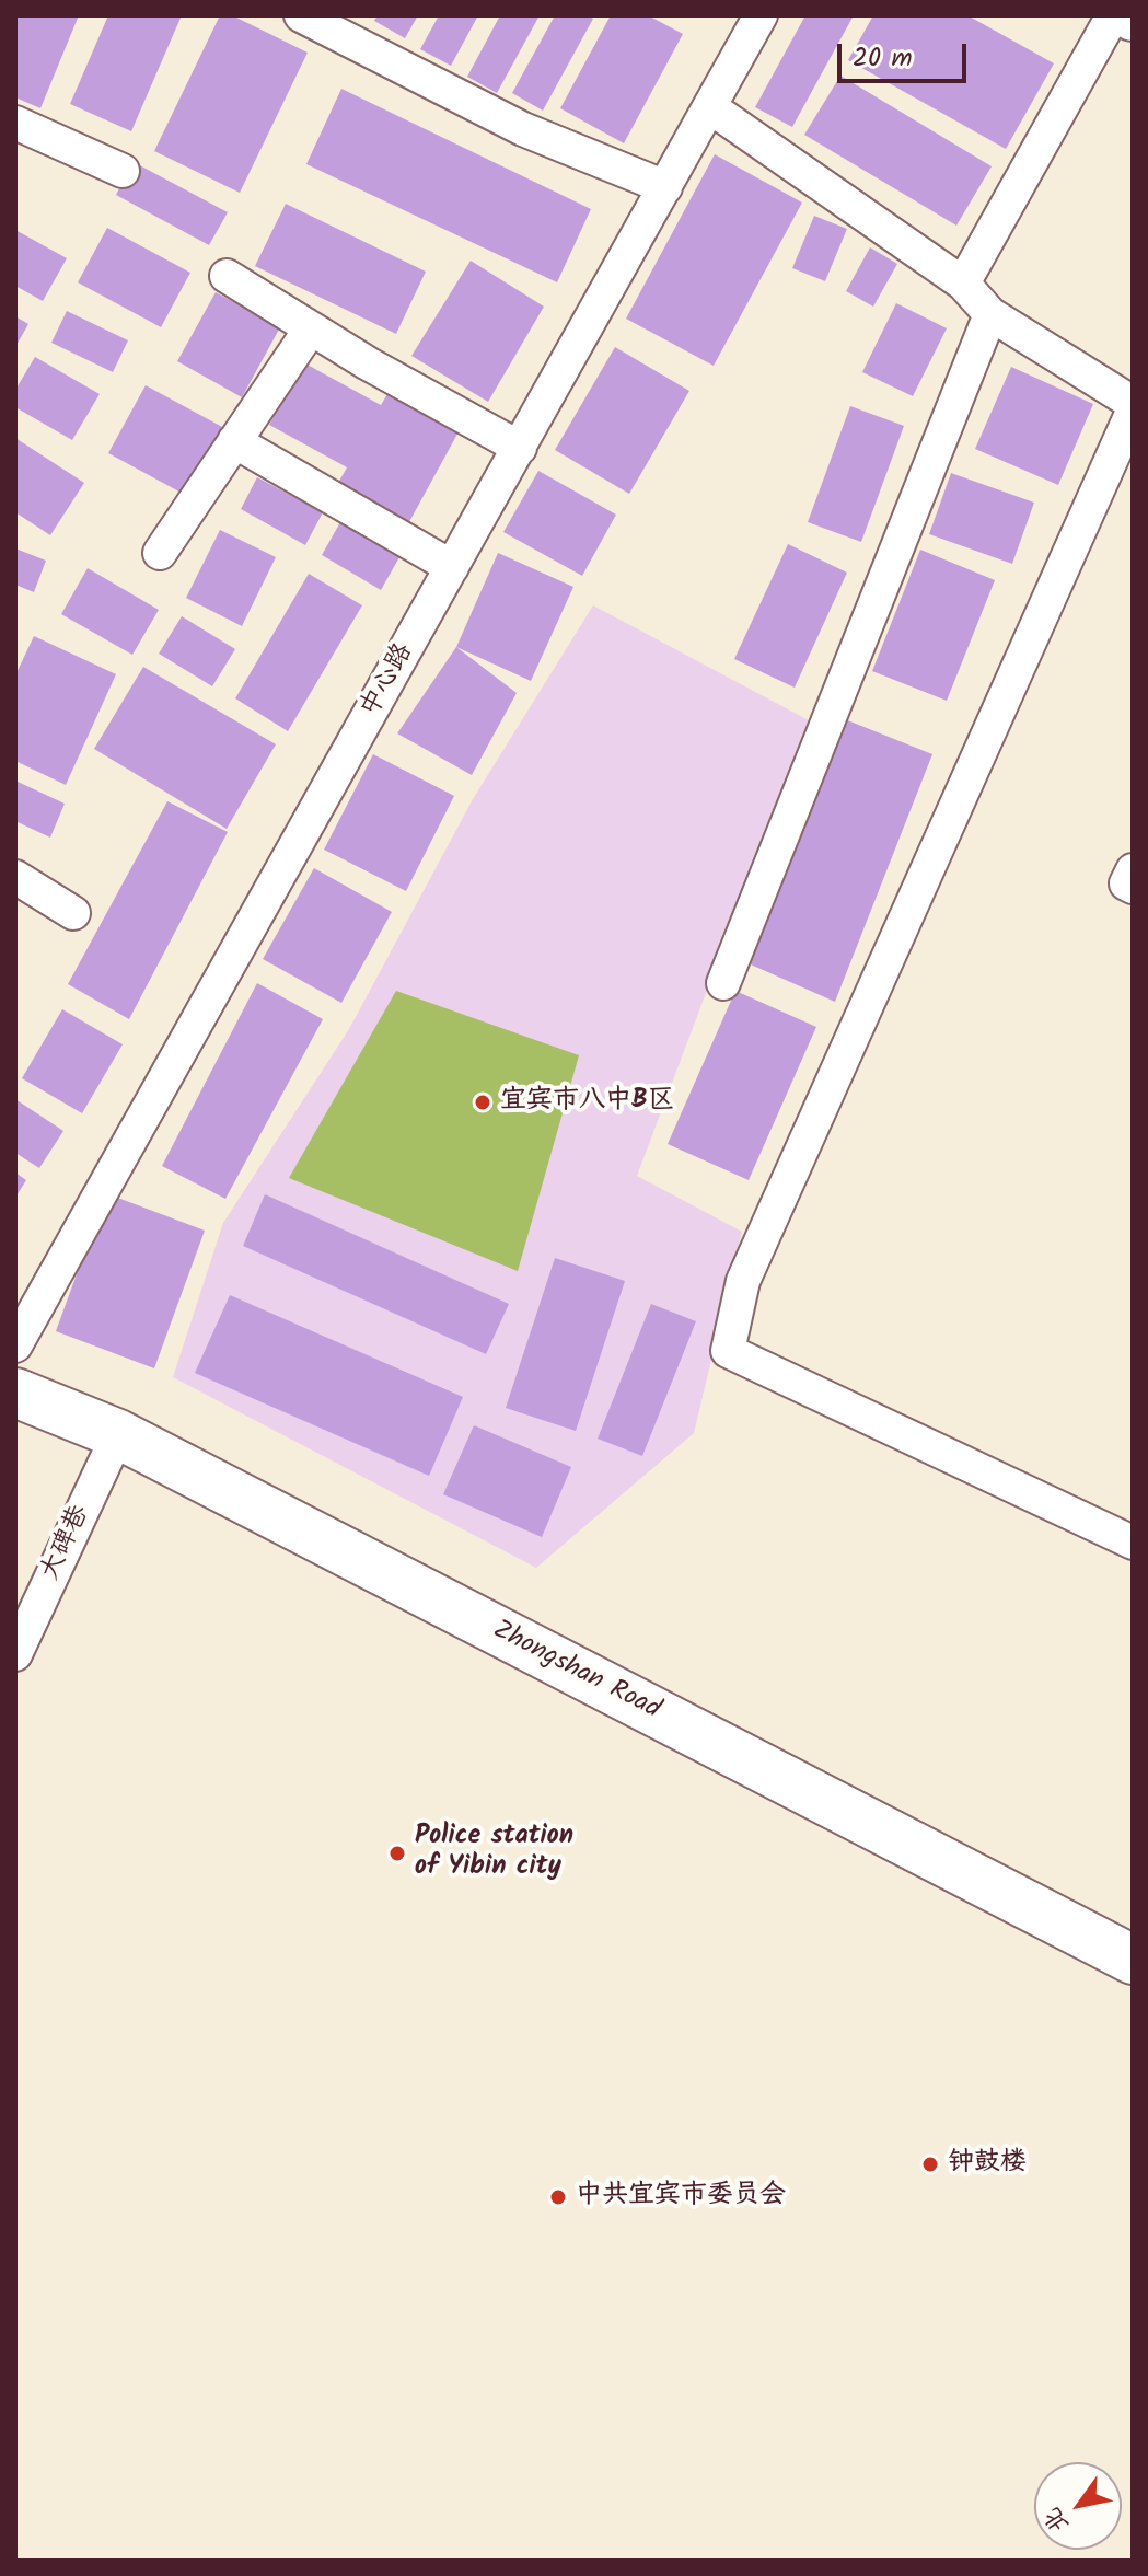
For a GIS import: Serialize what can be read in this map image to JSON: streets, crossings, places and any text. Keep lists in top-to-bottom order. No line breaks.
{"streets":{"main road":["Zhongshan Road"],"street":["中心路","大碑巷"]},"crossings":[["大碑巷","Zhongshan Road"]],"places":["宜宾市八中B区","Police station of Yibin city","钟鼓楼","中共宜宾市委员会"],"scale_bar":"20 m","north":"bottom left"}
